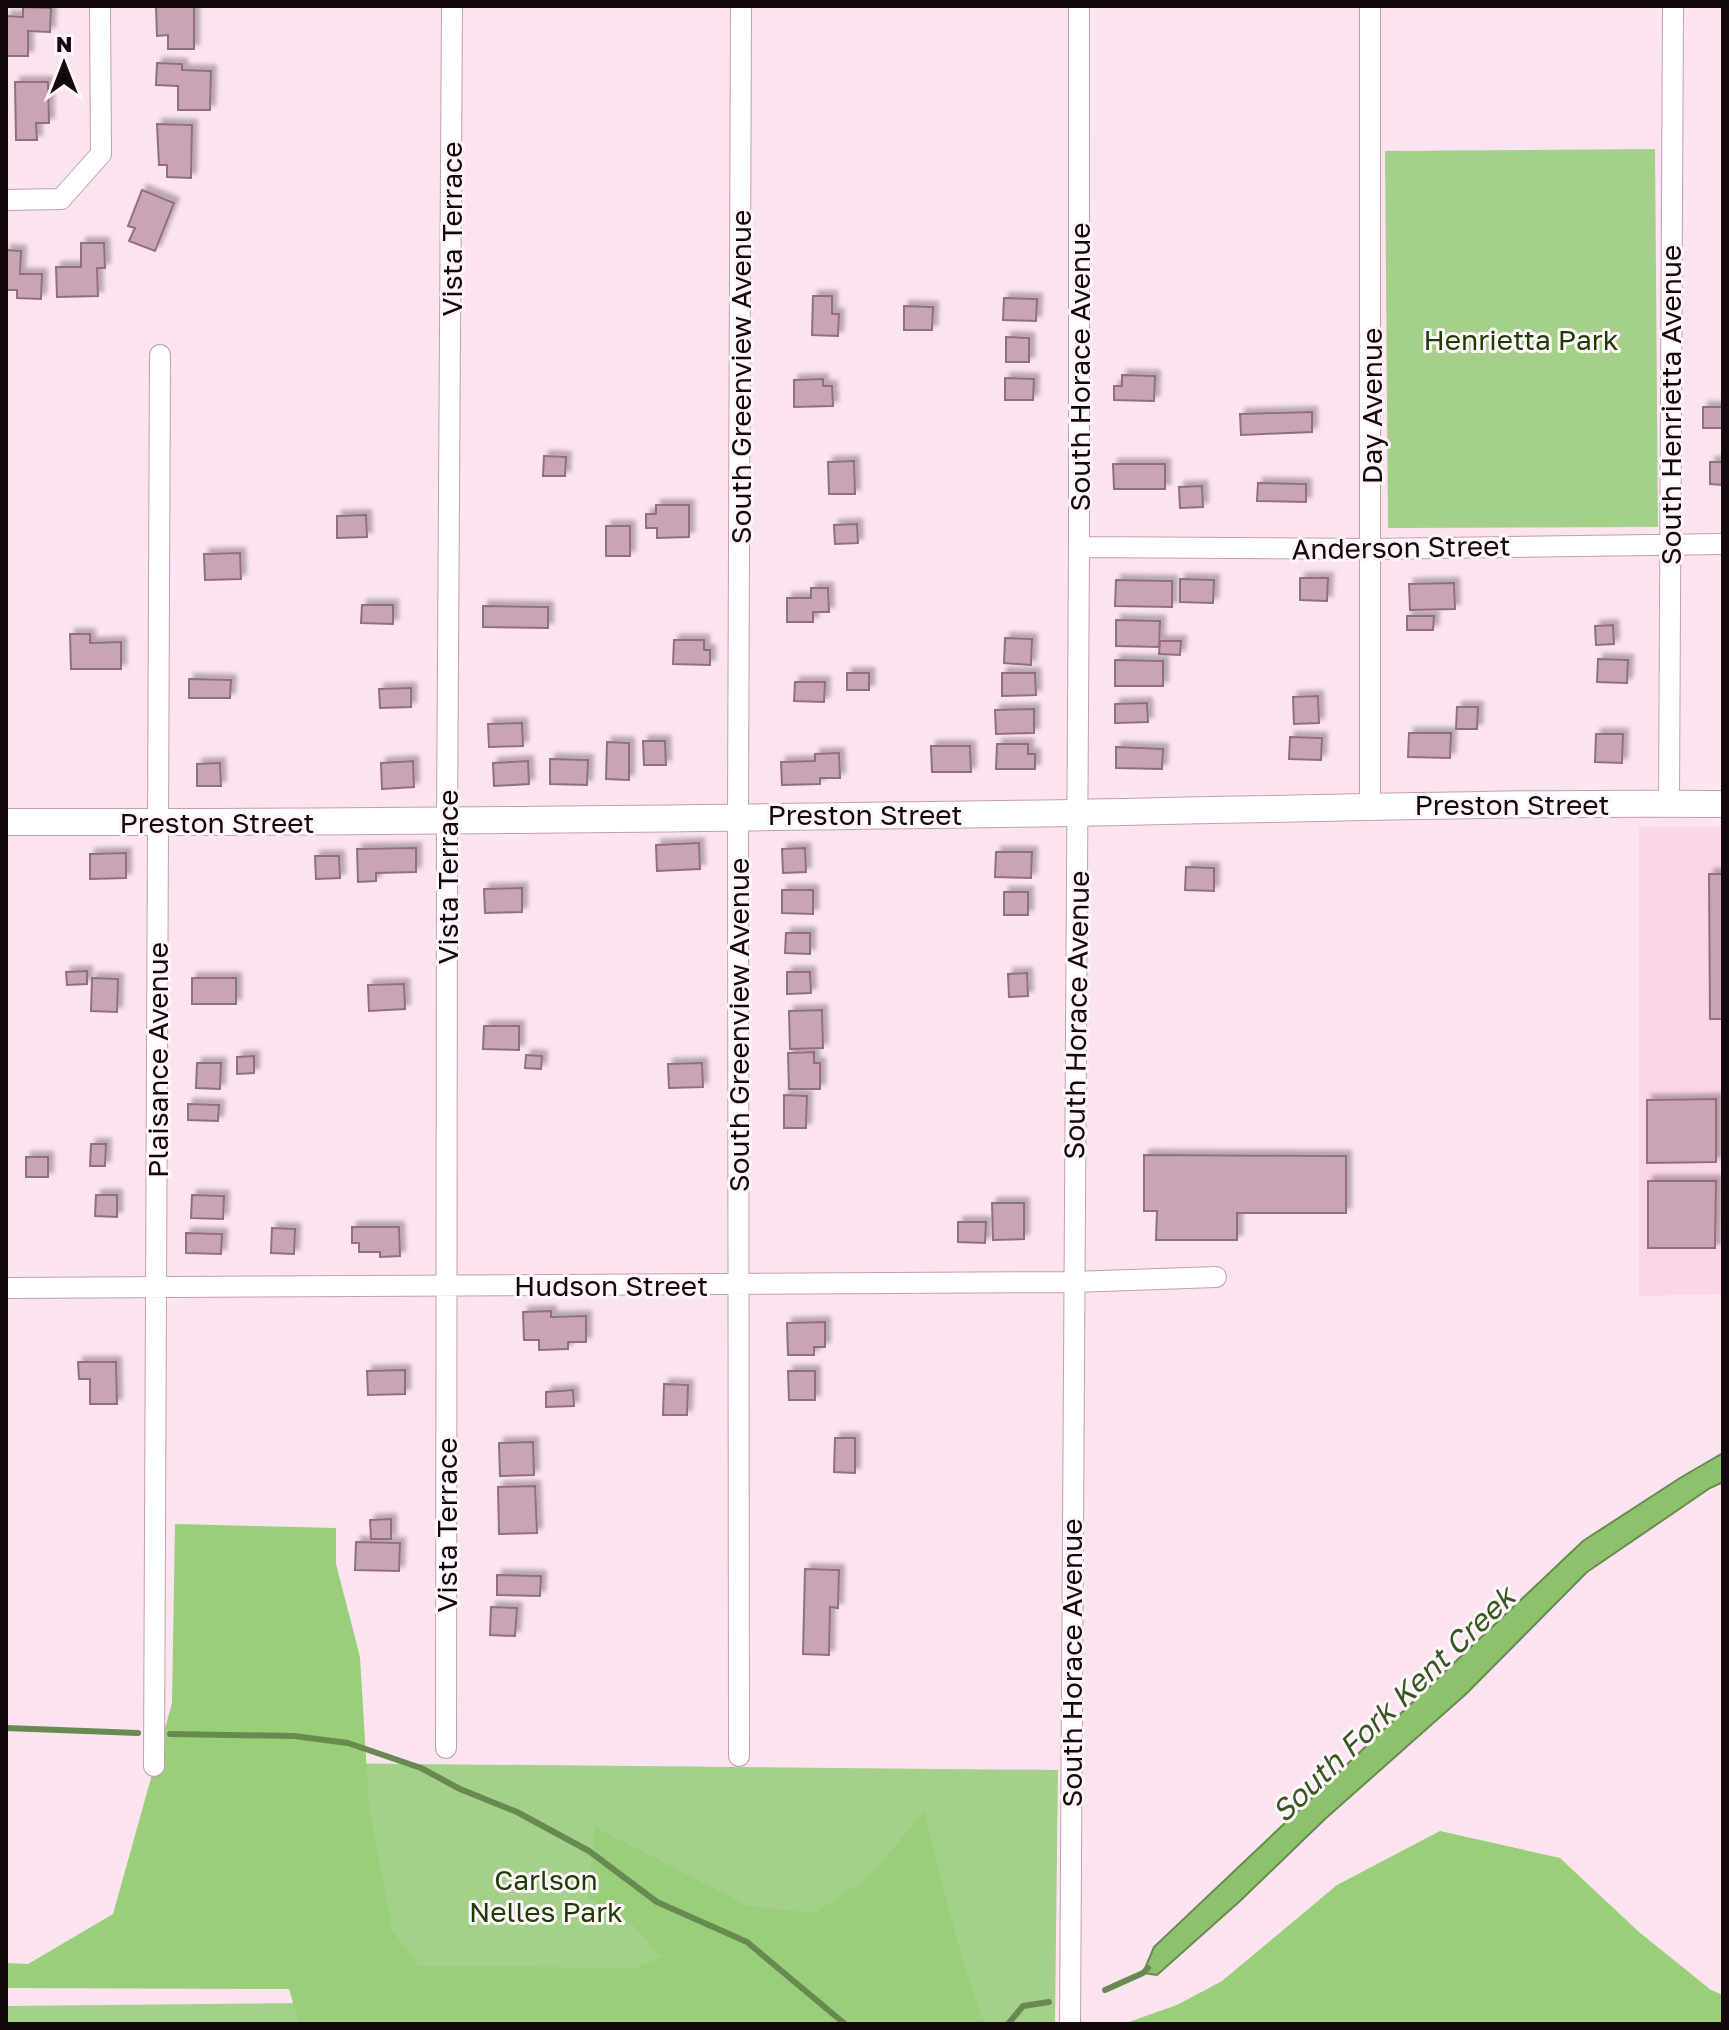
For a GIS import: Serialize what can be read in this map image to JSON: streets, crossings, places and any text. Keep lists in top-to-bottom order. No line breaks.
{"streets":{"street":["Vista Terrace","South Horace Avenue","South Greenview Avenue","South Henrietta Avenue","Day Avenue","Anderson Street","Preston Street","Plaisance Avenue","Hudson Street"]},"crossings":[["Vista Terrace","Preston Street"],["Vista Terrace","Hudson Street"],["South Horace Avenue","Anderson Street"],["South Horace Avenue","Preston Street"],["South Horace Avenue","Hudson Street"],["South Greenview Avenue","Preston Street"],["South Greenview Avenue","Hudson Street"],["South Henrietta Avenue","Anderson Street"],["South Henrietta Avenue","Preston Street"],["Day Avenue","Anderson Street"],["Day Avenue","Preston Street"],["Preston Street","Plaisance Avenue"],["Plaisance Avenue","Hudson Street"]],"water":["South Fork Kent Creek"],"parks":["Henrietta Park","Carlson Nelles Park"],"north":"top"}
